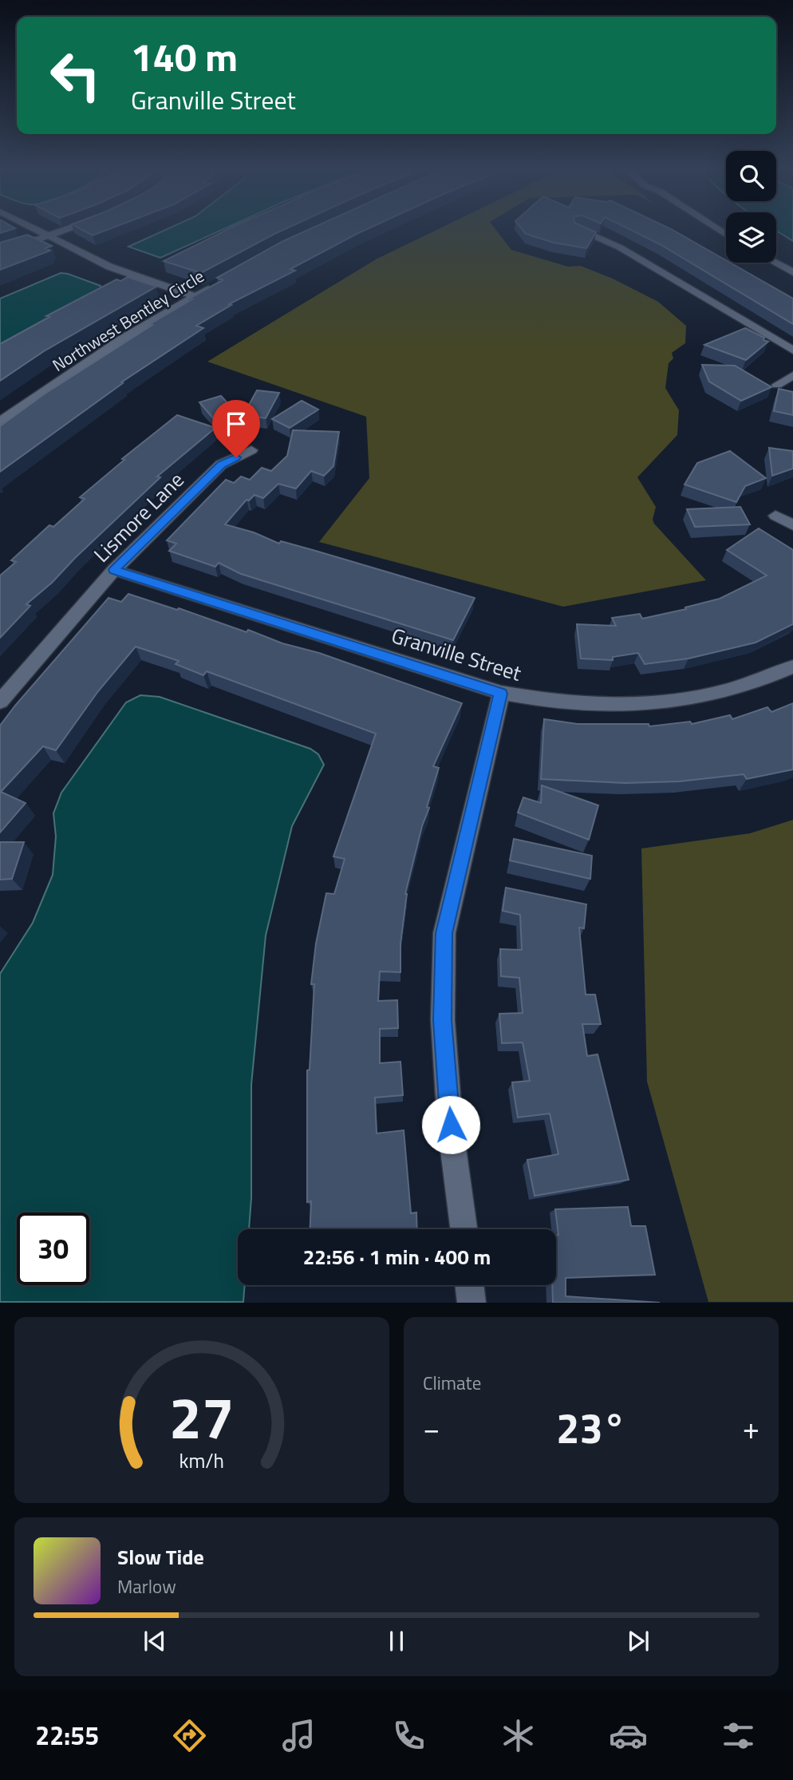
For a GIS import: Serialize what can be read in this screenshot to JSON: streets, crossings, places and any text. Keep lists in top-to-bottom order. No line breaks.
{"streets":{"street":["Northwest Bentley Circle","Lismore Lane","Granville Street"]},"crossings":[["Lismore Lane","Granville Street"]],"page":{"turn":["140 m","Granville Street"],"limit":"30","trip":"22:56 · 1 min · 400 m","tile":"Climate","heat":["−","23°","+"],"song":["Slow Tide","Marlow"],"tabs":"22:55","gauge":["27","km/h"]}}
